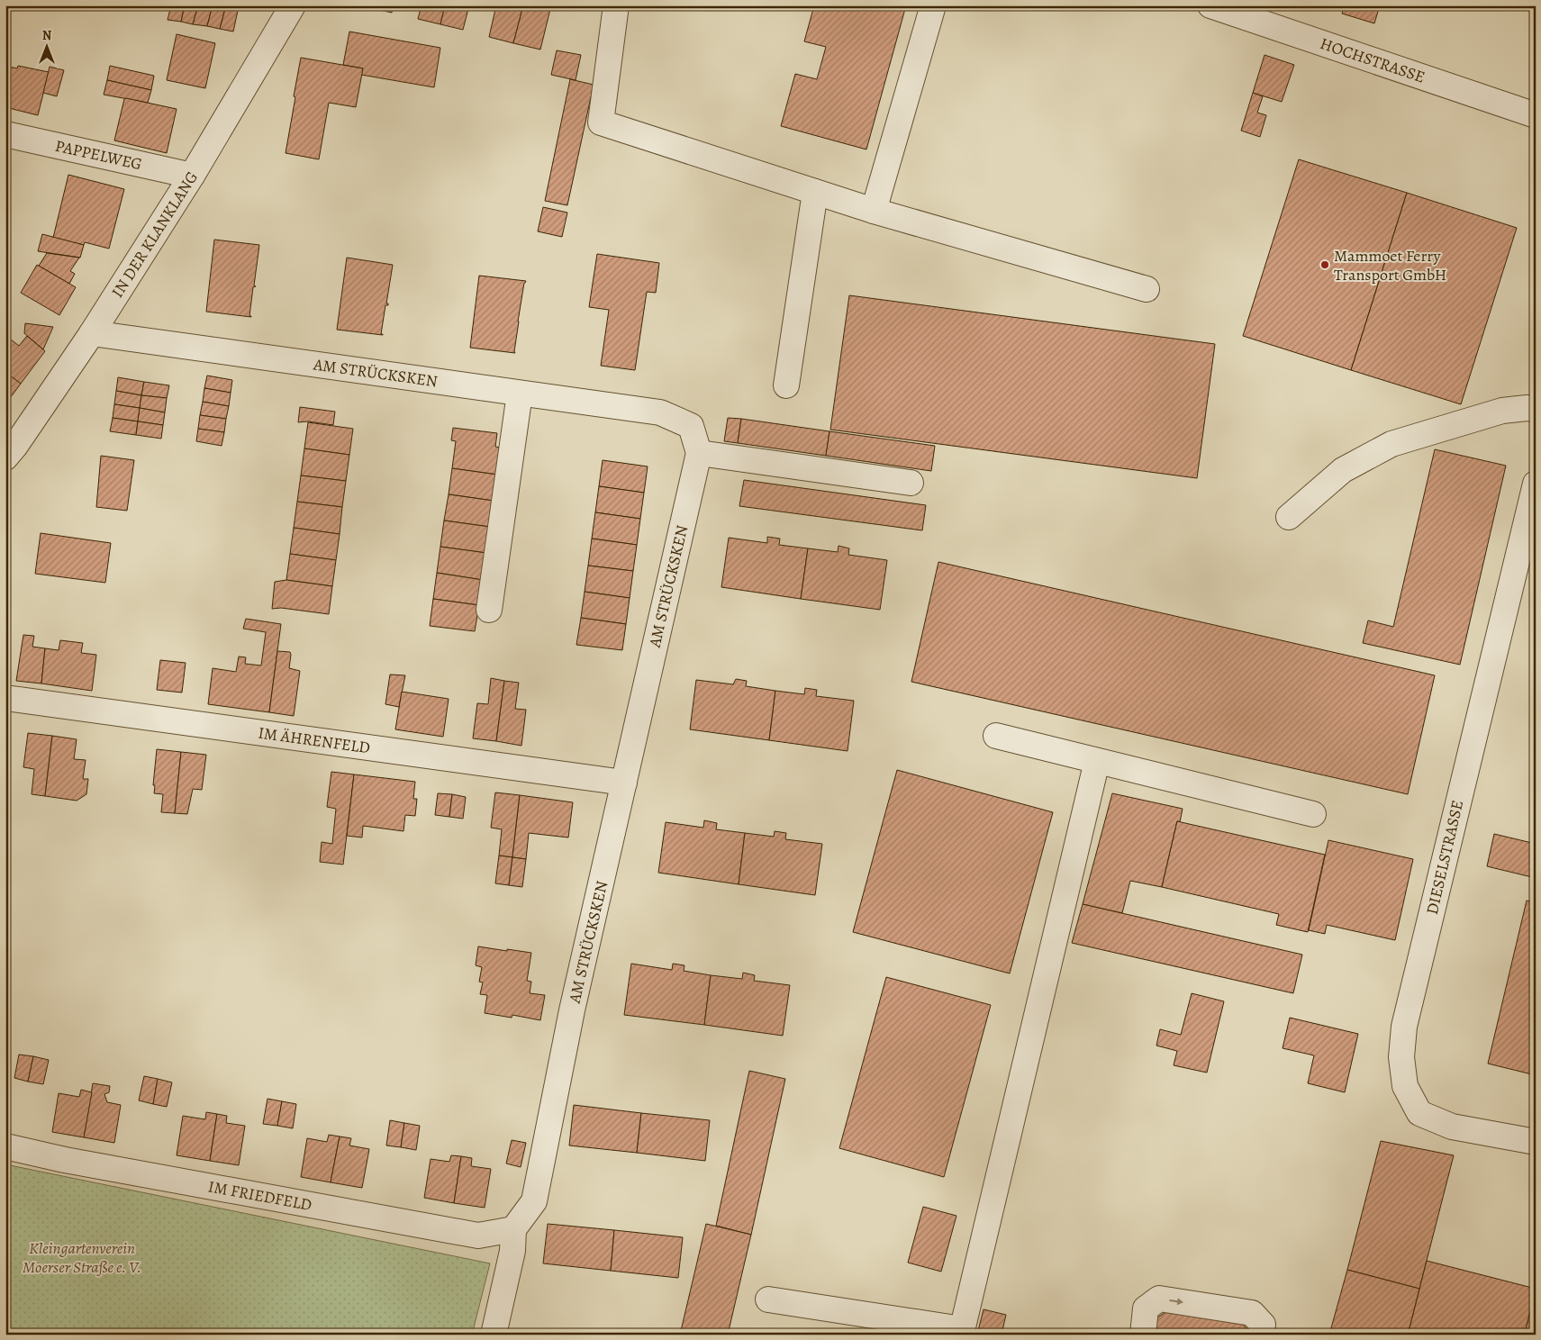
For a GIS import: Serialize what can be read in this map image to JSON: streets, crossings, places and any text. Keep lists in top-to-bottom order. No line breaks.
{"streets":{"street":["HOCHSTRASSE","PAPPELWEG","IN DER KLANKLANG","AM STRÜCKSKEN","IM ÄHRENFELD","DIESELSTRASSE","IM FRIEDFELD"]},"crossings":[["PAPPELWEG","IN DER KLANKLANG"],["IN DER KLANKLANG","AM STRÜCKSKEN"],["AM STRÜCKSKEN","IM ÄHRENFELD"],["AM STRÜCKSKEN","IM FRIEDFELD"]],"parks":["Kleingartenverein Moerser Straße e. V."],"places":["Mammoet Ferry Transport GmbH"],"north":"top"}
